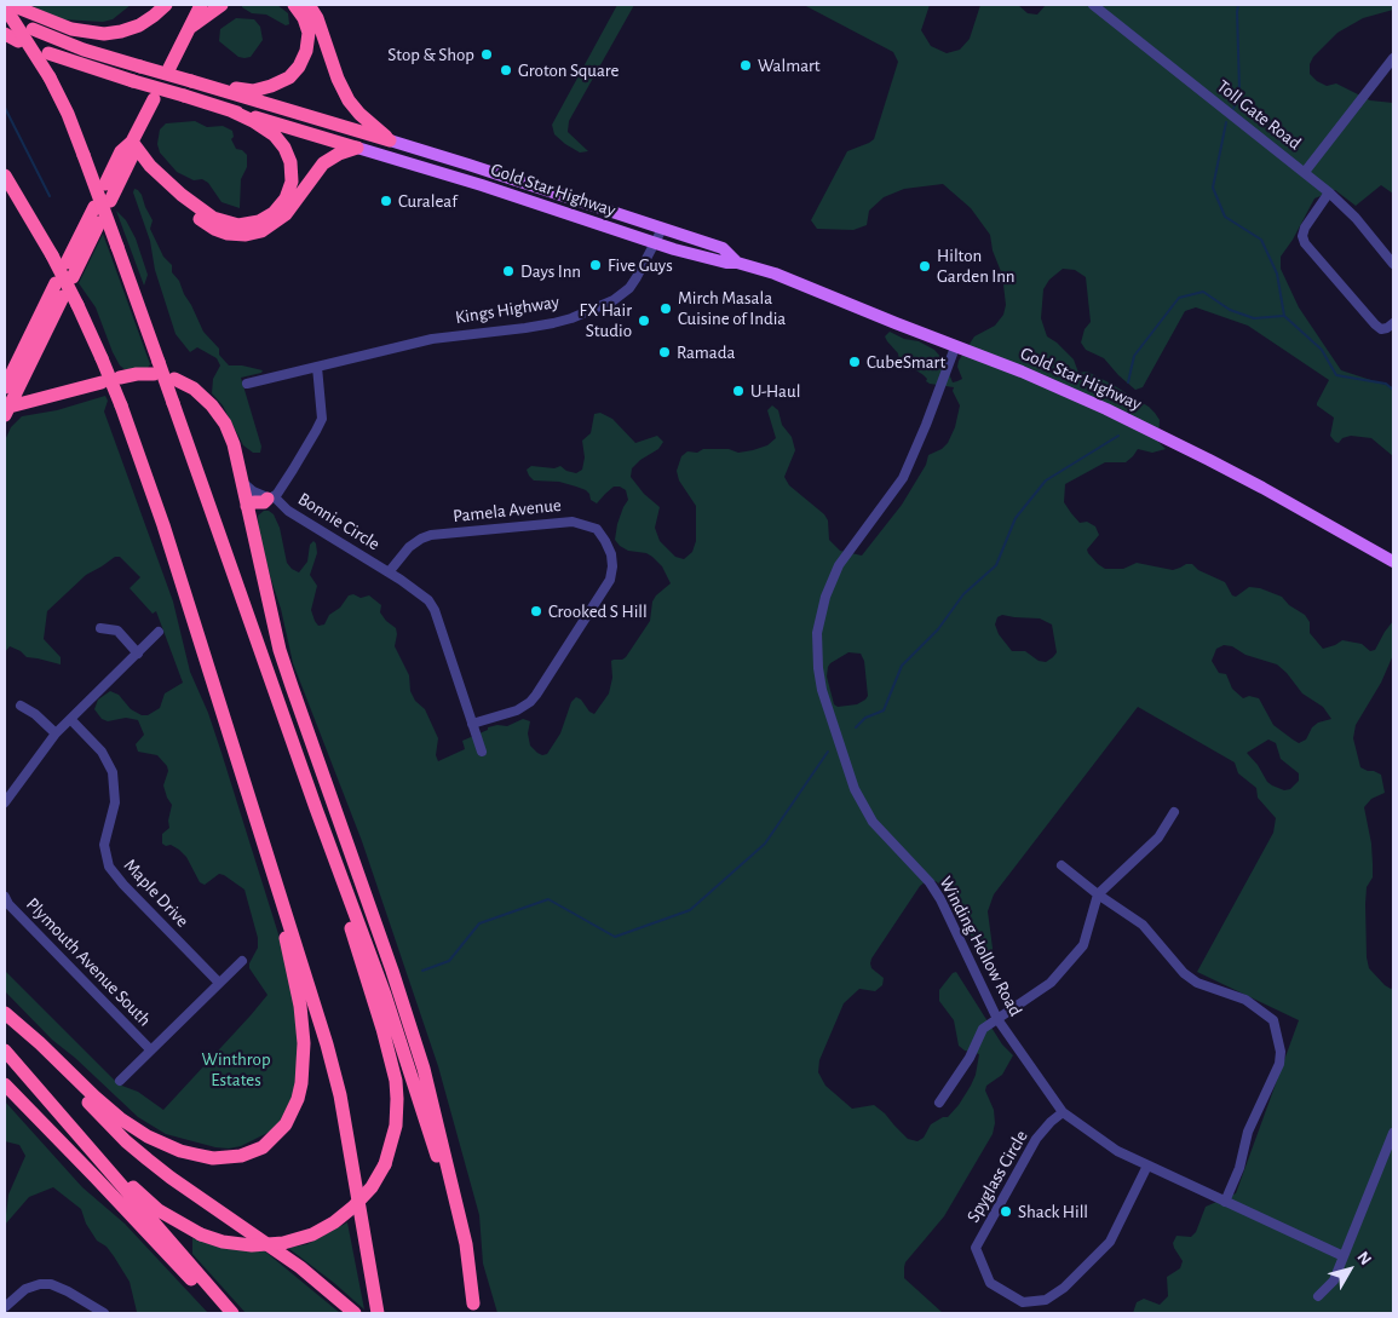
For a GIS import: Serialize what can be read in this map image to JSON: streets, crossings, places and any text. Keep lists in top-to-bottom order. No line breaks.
{"streets":{"main road":["Gold Star Highway"],"street":["Toll Gate Road","Kings Highway","Pamela Avenue","Bonnie Circle","Maple Drive","Winding Hollow Road","Plymouth Avenue South","Spyglass Circle"]},"crossings":[["Gold Star Highway","Kings Highway"],["Gold Star Highway","Winding Hollow Road"],["Pamela Avenue","Bonnie Circle"],["Winding Hollow Road","Spyglass Circle"]],"parks":["Winthrop Estates"],"places":["Stop & Shop","Walmart","Groton Square","Curaleaf","Five Guys","Hilton Garden Inn","Days Inn","Mirch Masala Cuisine of India","FX Hair Studio","Ramada","CubeSmart","U-Haul","Crooked S Hill","Shack Hill"],"north":"top right"}
